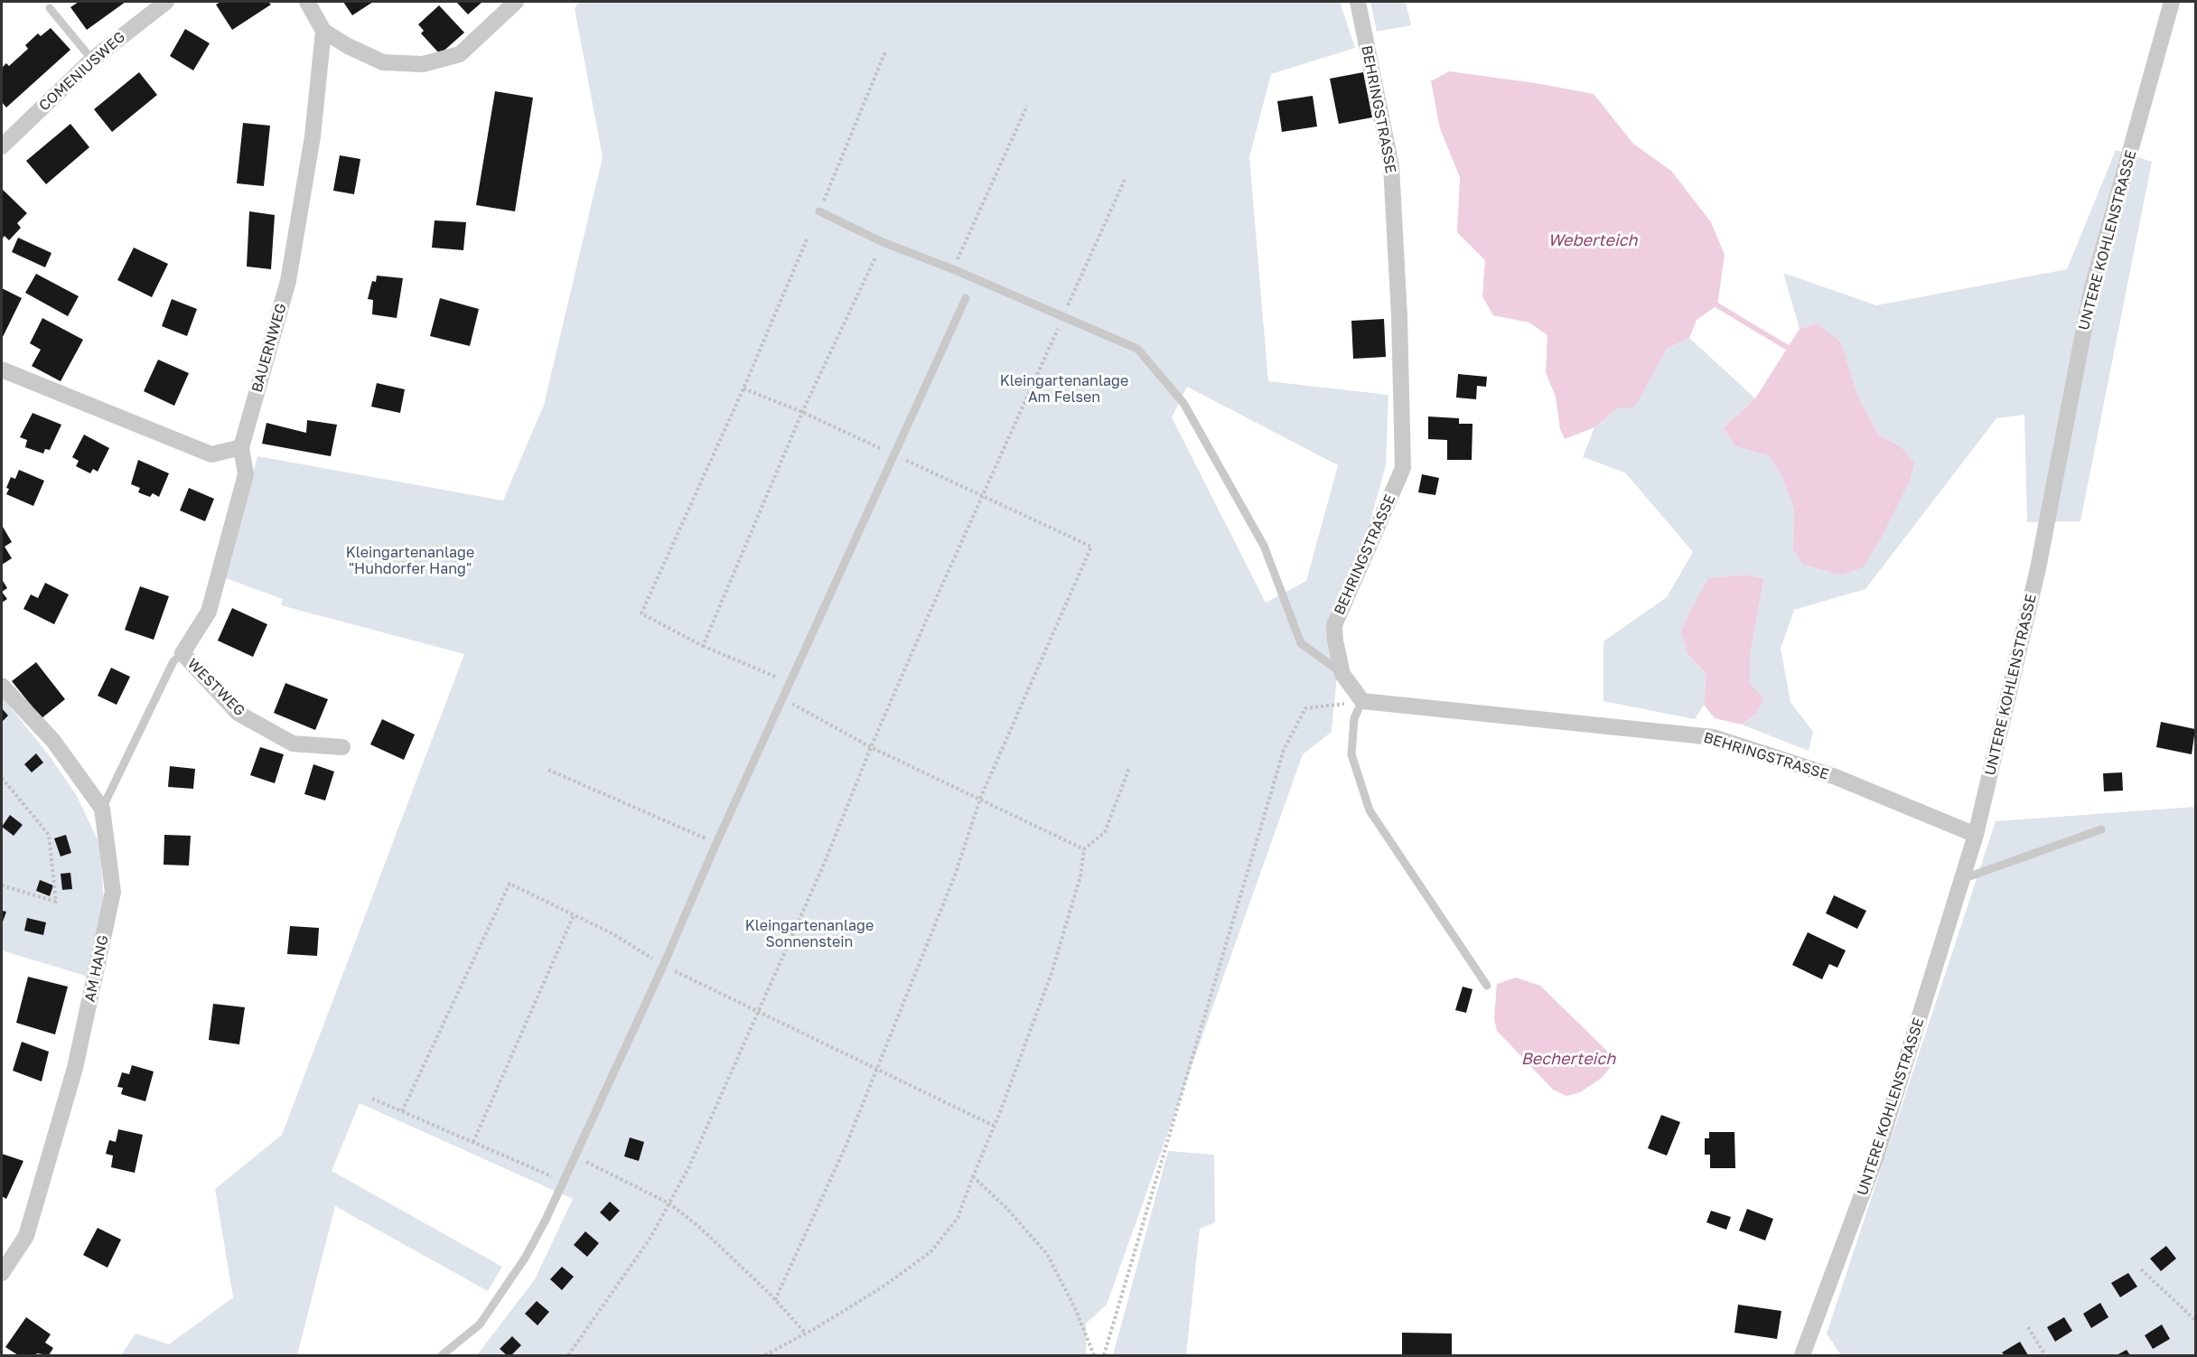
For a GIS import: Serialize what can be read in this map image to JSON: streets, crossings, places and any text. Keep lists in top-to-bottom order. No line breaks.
{"streets":{"street":["COMENIUSWEG","BEHRINGSTRASSE","UNTERE KOHLENSTRASSE","BAUERNWEG","WESTWEG","AM HANG"]},"crossings":[["BEHRINGSTRASSE","UNTERE KOHLENSTRASSE"],["BAUERNWEG","WESTWEG"],["BAUERNWEG","AM HANG"]],"water":["Weberteich","Becherteich"],"parks":["Kleingartenanlage Am Felsen","Kleingartenanlage \"Huhdorfer Hang\"","Kleingartenanlage Sonnenstein"]}
